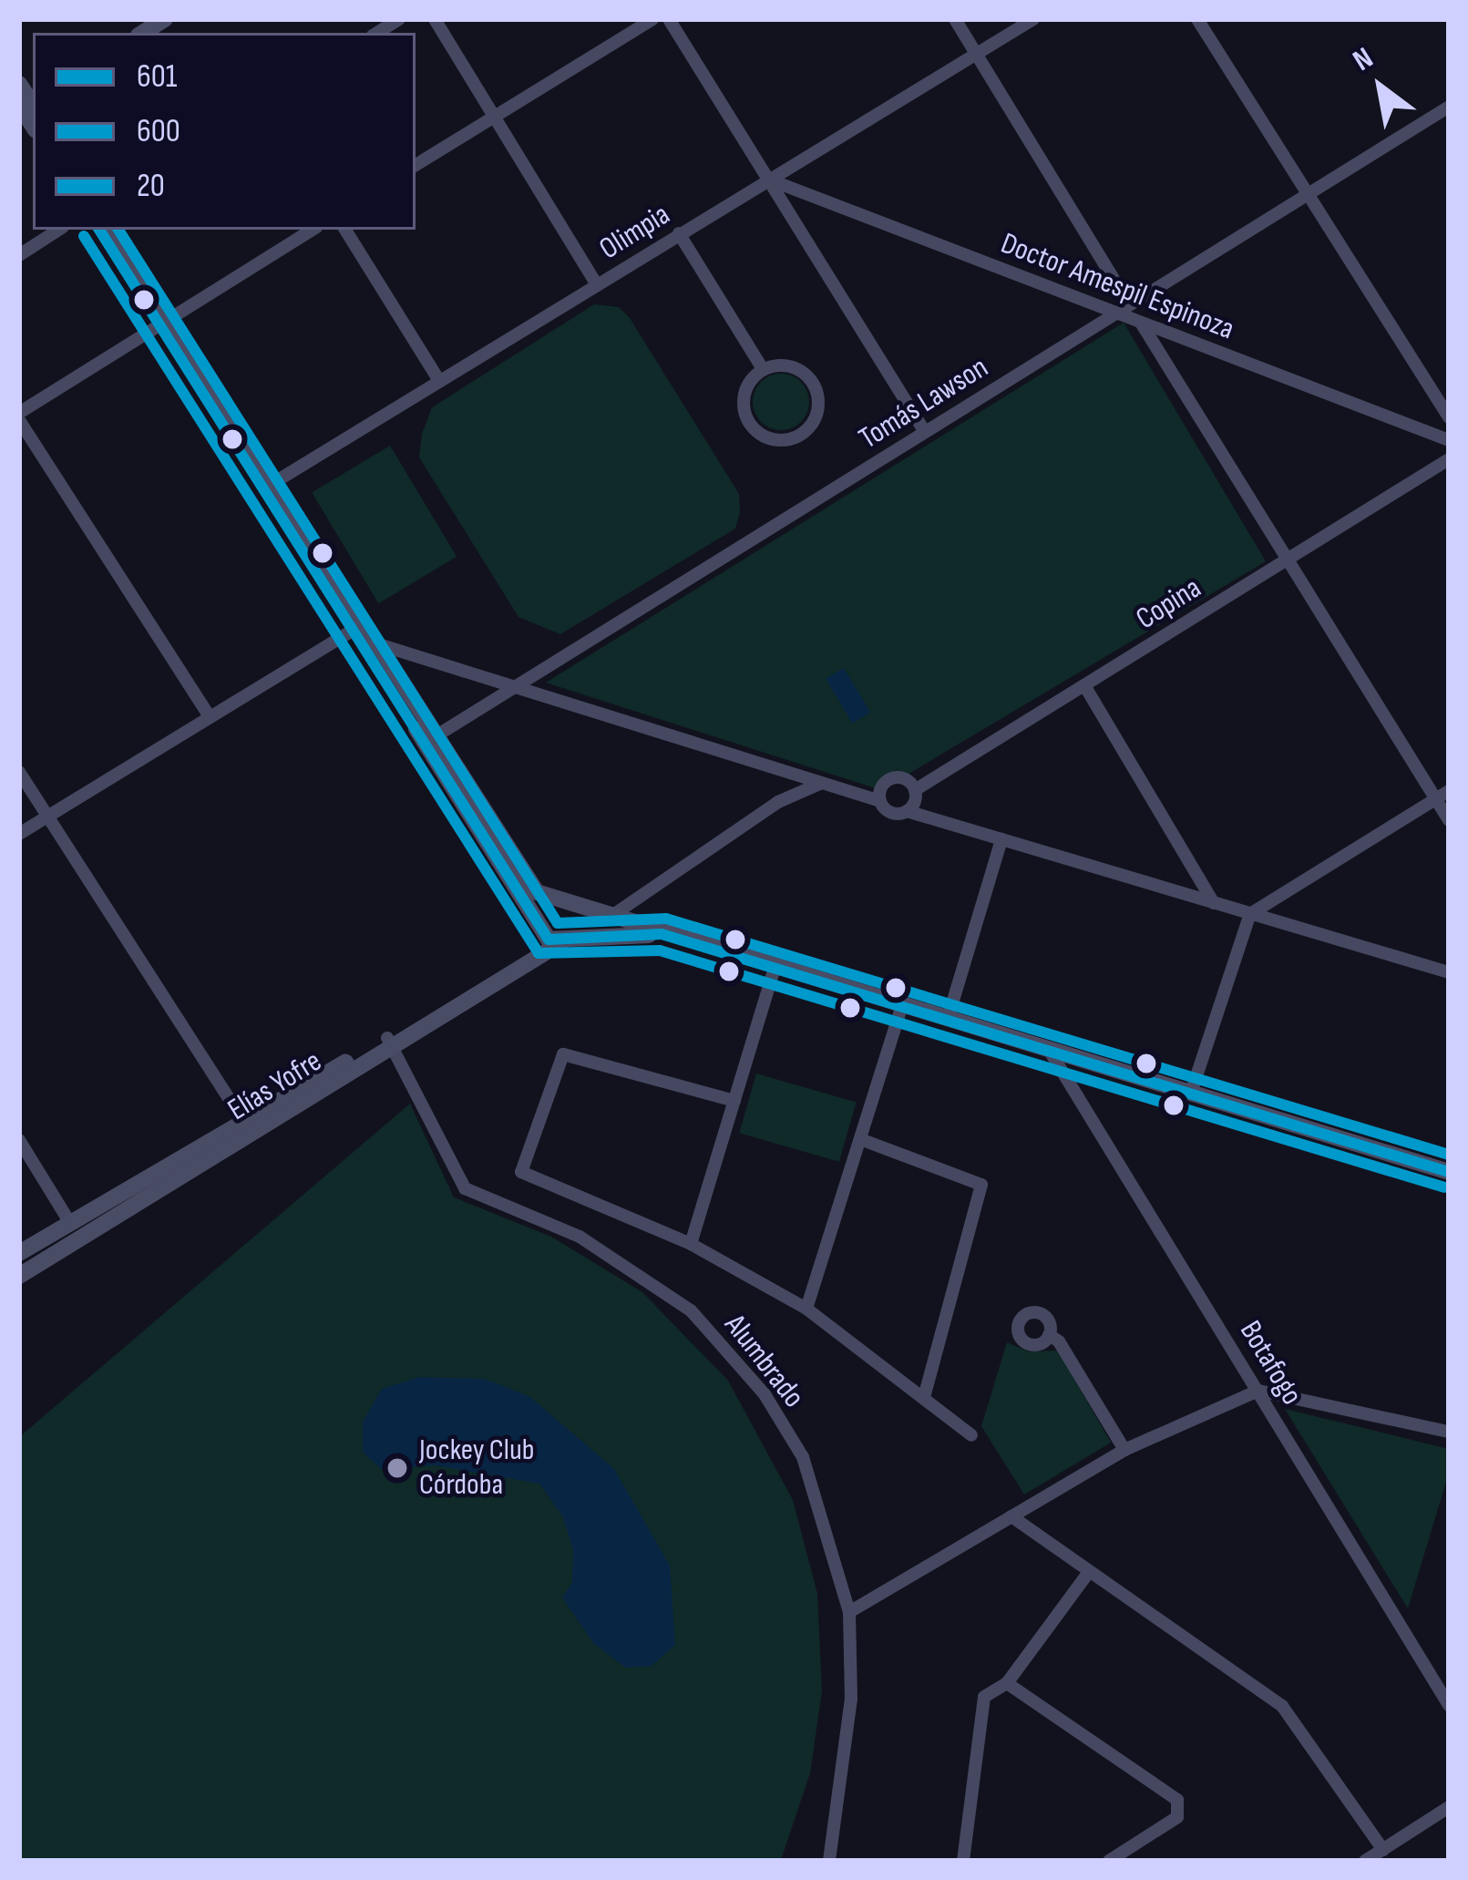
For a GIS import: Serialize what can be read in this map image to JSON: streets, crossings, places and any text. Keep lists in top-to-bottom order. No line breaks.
{"streets":{"main road":["Elías Yofre"],"street":["Olimpia","Doctor Amespil Espinoza","Tomás Lawson","Copina","Alumbrado","Botafogo"]},"crossings":[["Olimpia","Doctor Amespil Espinoza"],["Doctor Amespil Espinoza","Tomás Lawson"],["Elías Yofre","Alumbrado"]],"places":["Jockey Club Córdoba"],"lines":["transit line 601","transit line 20","transit line 600"],"legend":["601","600","20"],"north":"top left"}
